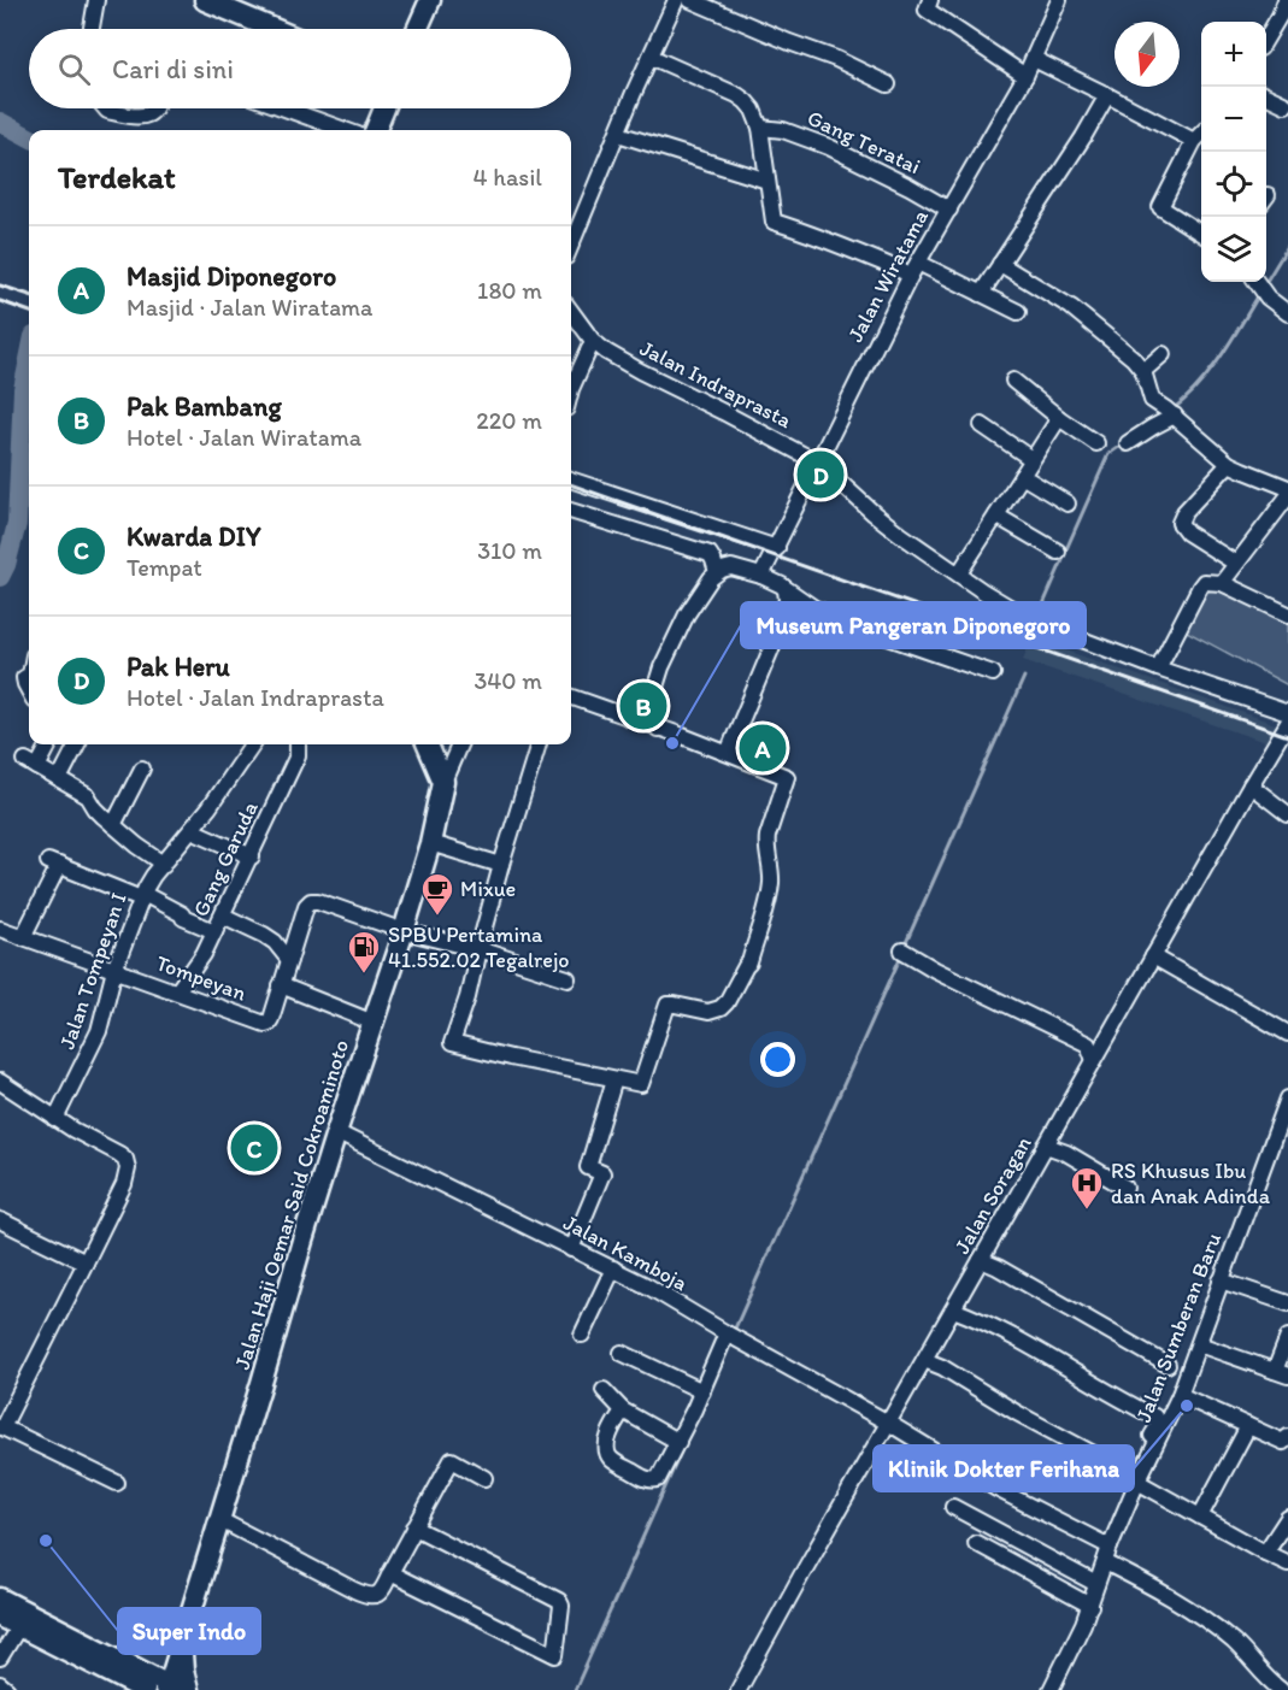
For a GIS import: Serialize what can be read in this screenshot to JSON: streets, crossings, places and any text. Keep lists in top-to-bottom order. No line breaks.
{"streets":{"main road":["Jalan Haji Oemar Said Cokroaminoto"],"street":["Gang Teratai","Jalan Wiratama","Jalan Indraprasta","Gang Garuda","Jalan Tompeyan I","Tompeyan","Jalan Soragan","Jalan Kamboja","Jalan Sumberan Baru"]},"crossings":[["Gang Teratai","Jalan Wiratama"],["Jalan Wiratama","Jalan Indraprasta"],["Gang Garuda","Tompeyan"],["Jalan Tompeyan I","Tompeyan"],["Jalan Soragan","Jalan Kamboja"],["Jalan Haji Oemar Said Cokroaminoto","Jalan Kamboja"],["Jalan Kamboja","Jalan Sumberan Baru"]],"places":{"other":["Museum Pangeran Diponegoro","Klinik Dokter Ferihana","Super Indo"],"cafe":["Mixue"],"fuel station":["SPBU Pertamina 41.552.02 Tegalrejo"],"hospital":["RS Khusus Ibu dan Anak Adinda"]},"north":"bottom","page":{"map_buttons":["+","−"],"search":"Cari di sini","heading":["Terdekat","4 hasil"],"list":[{"mark":"A","name":"Masjid Diponegoro","note":"Masjid · Jalan Wiratama","value":"180 m"},{"mark":"B","name":"Pak Bambang","note":"Hotel · Jalan Wiratama","value":"220 m"},{"mark":"C","name":"Kwarda DIY","note":"Tempat","value":"310 m"},{"mark":"D","name":"Pak Heru","note":"Hotel · Jalan Indraprasta","value":"340 m"}],"pins":["D","B","A","C"]}}
